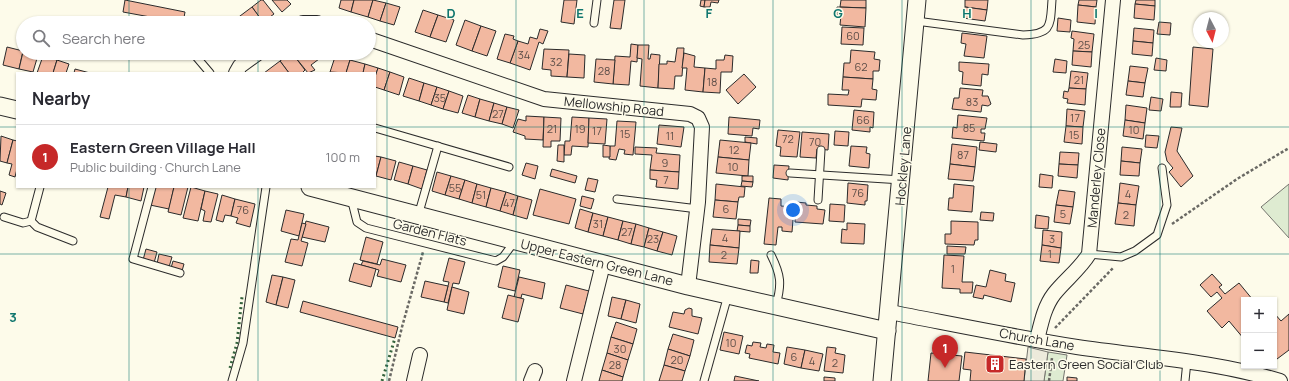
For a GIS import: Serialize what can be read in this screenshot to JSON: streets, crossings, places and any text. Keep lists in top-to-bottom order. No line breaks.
{"streets":{"street":["Mellowship Road","Hockley Lane","Manderley Close","Upper Eastern Green Lane","Church Lane"],"lane":["Garden Flats"]},"crossings":[["Mellowship Road","Upper Eastern Green Lane"],["Hockley Lane","Upper Eastern Green Lane"],["Hockley Lane","Church Lane"],["Garden Flats","Upper Eastern Green Lane"]],"places":{"building":["Eastern Green Social Club"]},"house_numbers":["60","25","34","32","62","28","21","18","35","83","27","17","66","85","21","19","10","17","15","15","11","72","70","12","87","9","10","7","55","76","4","51","47","6","76","5","2","31","27","4","23","3","1","2","1","10","30","6","20","4","2","28"],"north":"bottom","page":{"search":"Search here","heading":"Nearby","list":[{"mark":"1","name":"Eastern Green Village Hall","note":"Public building · Church Lane","value":"100 m"}],"map_buttons":["+","−"],"pins":"1"},"grid":{"columns":["D","E","F","G","H","I"],"rows":["3"]}}
